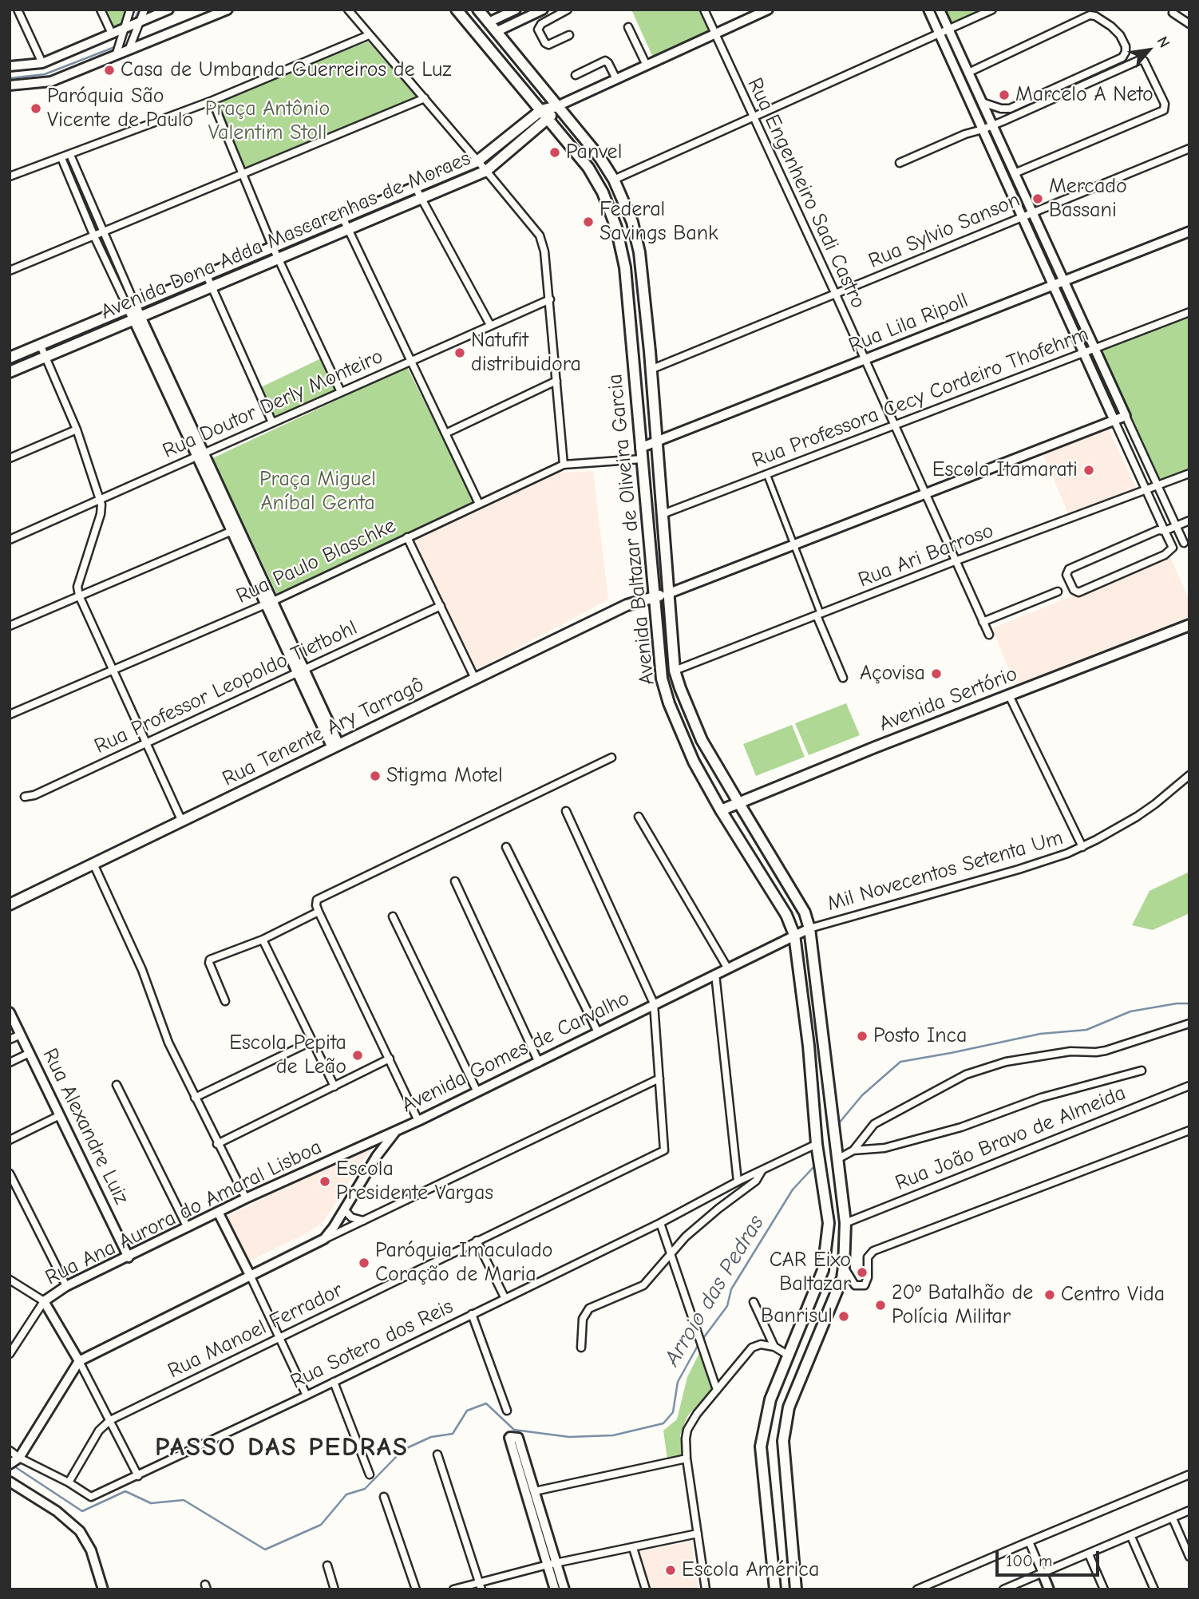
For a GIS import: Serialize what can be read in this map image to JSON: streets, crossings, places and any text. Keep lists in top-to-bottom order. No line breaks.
{"streets":{"main road":["Avenida Dona Adda Mascarenhas de Moraes","Avenida Baltazar de Oliveira Garcia","Avenida Sertório","Rua Tenente Ary Tarragô"],"street":["Rua Engenheiro Sadi Castro","Rua Sylvio Sanson","Rua Lila Ripoll","Rua Professora Cecy Cordeiro Thofehrm","Rua Doutor Derly Monteiro","Rua Ari Barroso","Rua Paulo Blaschke","Rua Professor Leopoldo Tietbohl","Mil Novecentos Setenta Um","Avenida Gomes de Carvalho","Rua Alexandre Luiz","Rua João Bravo de Almeida","Rua Ana Aurora do Amaral Lisboa","Rua Manoel Ferrador","Rua Sotero dos Reis"]},"crossings":[["Rua Engenheiro Sadi Castro","Rua Sylvio Sanson"],["Rua Engenheiro Sadi Castro","Rua Lila Ripoll"],["Rua Engenheiro Sadi Castro","Rua Professora Cecy Cordeiro Thofehrm"],["Rua Engenheiro Sadi Castro","Rua Ari Barroso"],["Rua Sylvio Sanson","Avenida Baltazar de Oliveira Garcia"],["Avenida Dona Adda Mascarenhas de Moraes","Avenida Baltazar de Oliveira Garcia"],["Rua Lila Ripoll","Avenida Baltazar de Oliveira Garcia"],["Rua Professora Cecy Cordeiro Thofehrm","Avenida Baltazar de Oliveira Garcia"],["Avenida Baltazar de Oliveira Garcia","Rua Ari Barroso"],["Avenida Baltazar de Oliveira Garcia","Rua Paulo Blaschke"],["Avenida Baltazar de Oliveira Garcia","Avenida Sertório"],["Avenida Baltazar de Oliveira Garcia","Rua Tenente Ary Tarragô"],["Avenida Baltazar de Oliveira Garcia","Mil Novecentos Setenta Um"],["Avenida Baltazar de Oliveira Garcia","Avenida Gomes de Carvalho"],["Avenida Baltazar de Oliveira Garcia","Rua João Bravo de Almeida"],["Avenida Baltazar de Oliveira Garcia","Rua Sotero dos Reis"],["Avenida Gomes de Carvalho","Rua Ana Aurora do Amaral Lisboa"],["Rua Alexandre Luiz","Rua Ana Aurora do Amaral Lisboa"],["Rua Manoel Ferrador","Rua Sotero dos Reis"]],"districts":["PASSO DAS PEDRAS"],"water":["Arroio das Pedras"],"parks":["Praça Antônio Valentim Stoll","Praça Miguel Aníbal Genta"],"places":["Casa de Umbanda Guerreiros de Luz","Marcelo A Neto","Paróquia São Vicente de Paulo","Panvel","Mercado Bassani","Federal Savings Bank","Natufit distribuidora","Escola Itamarati","Açovisa","Stigma Motel","Posto Inca","Escola Pepita de Leão","Escola Presidente Vargas","Paróquia Imaculado Coração de Maria","CAR Eixo Baltazar","Centro Vida","20º Batalhão de Polícia Militar","Banrisul","Escola América"],"scale_bar":"100 m","north":"top right"}
